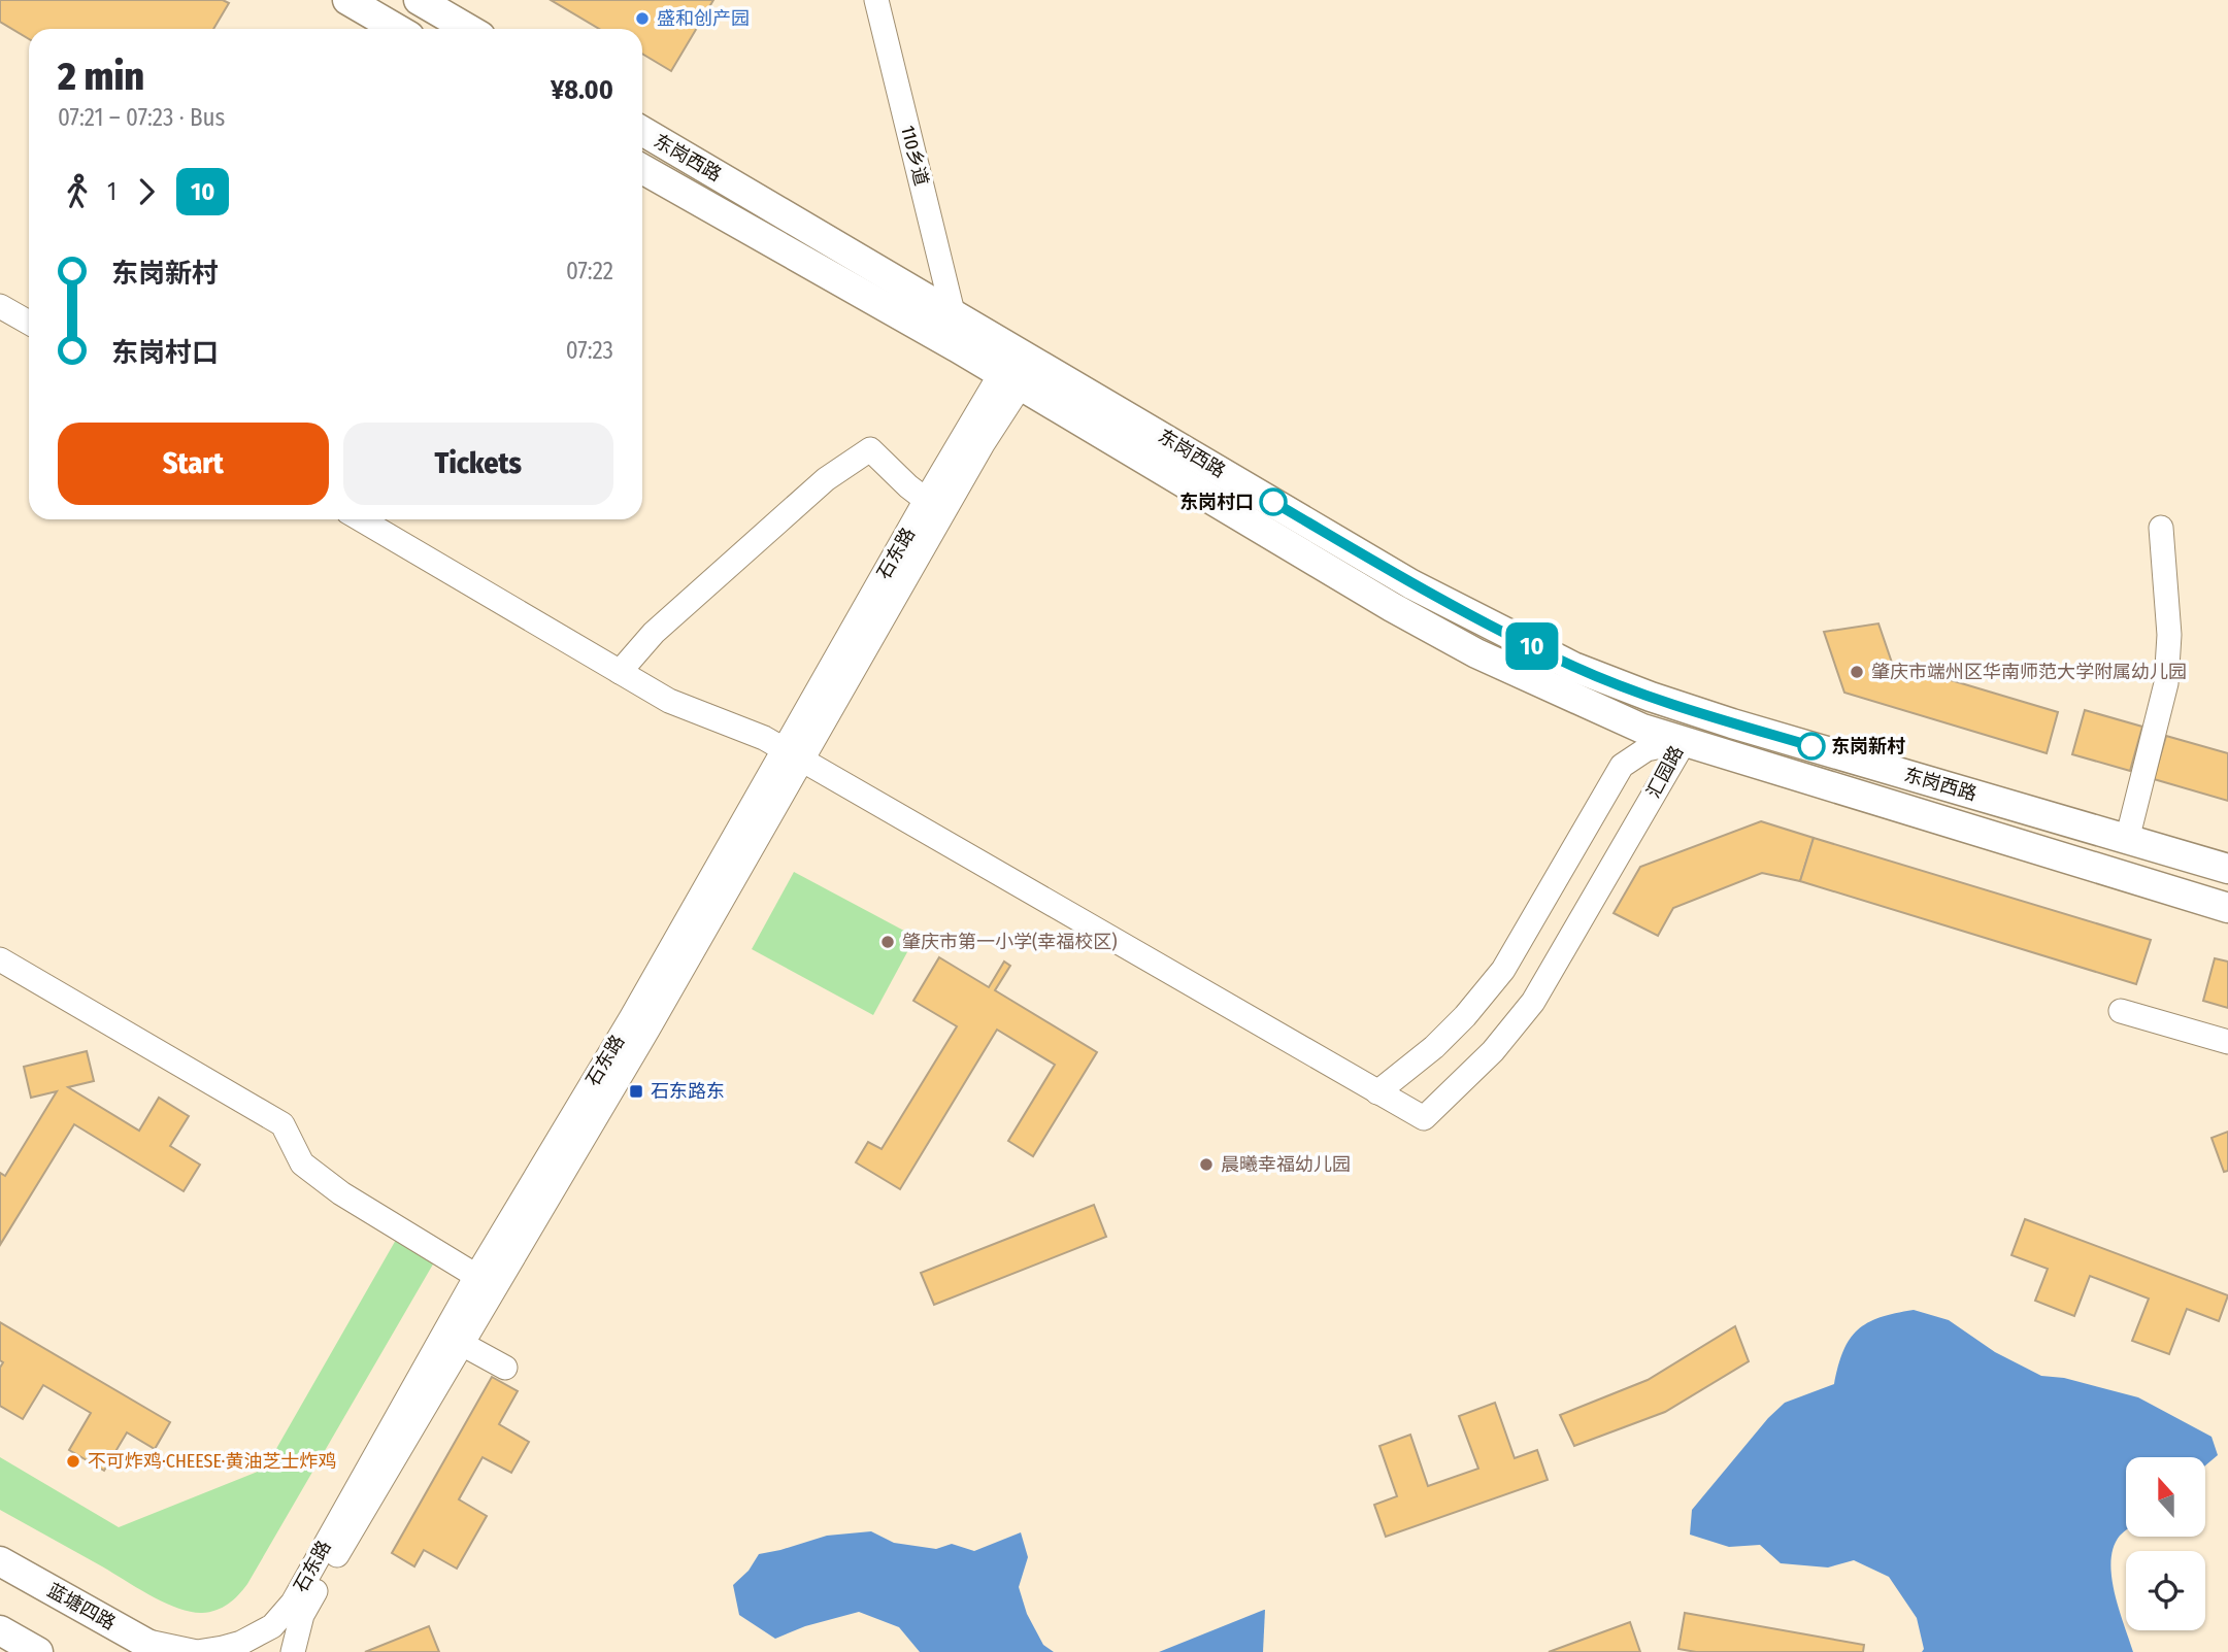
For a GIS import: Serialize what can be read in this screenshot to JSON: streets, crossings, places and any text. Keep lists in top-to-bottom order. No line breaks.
{"streets":{"main road":["东岗西路","蓝塘四路"],"street":["110乡道","石东路","汇园路"]},"crossings":[["110乡道","东岗西路"],["东岗西路","石东路"],["东岗西路","汇园路"],["石东路","蓝塘四路"]],"places":{"other":["盛和创产园","东岗村口","肇庆市端州区华南师范大学附属幼儿园","东岗新村","肇庆市第一小学(幸福校区)","晨曦幸福幼儿园","不可炸鸡·CHEESE·黄油芝士炸鸡"],"transit":["石东路东"]},"lines":["bus line 10"],"north":"top","page":{"on_map":"10","heading":["2 min","07:21 – 07:23 · Bus","¥8.00"],"legs":["1","10"],"list":[{"name":"东岗新村","value":"07:22"},{"name":"东岗村口","value":"07:23"}],"buttons":["Start","Tickets"]}}
